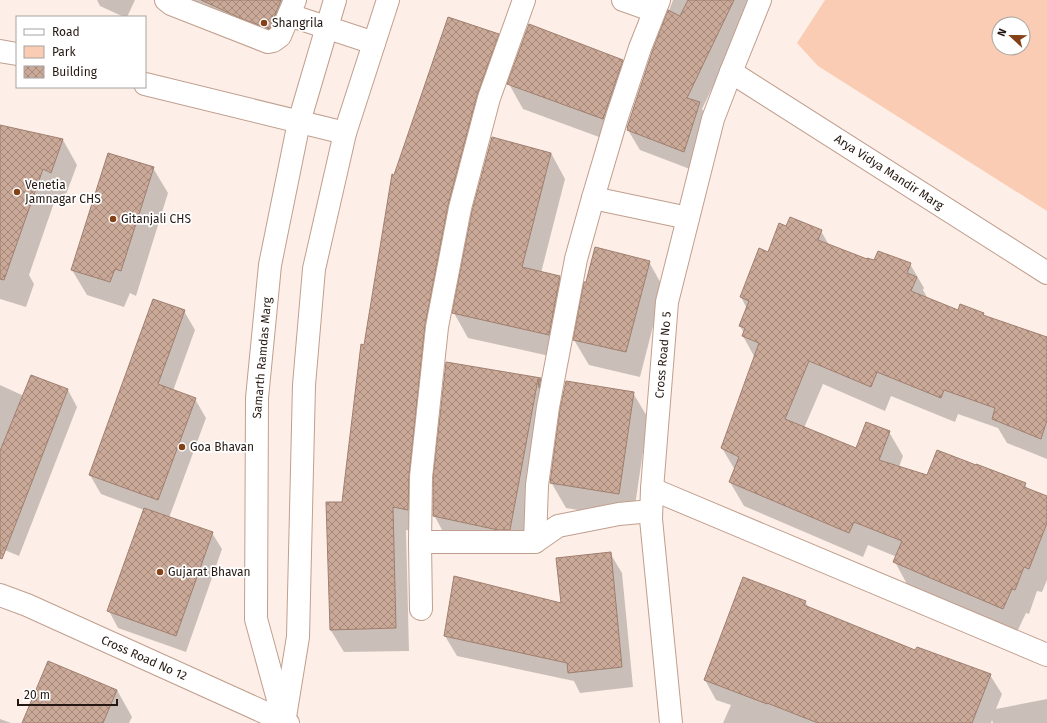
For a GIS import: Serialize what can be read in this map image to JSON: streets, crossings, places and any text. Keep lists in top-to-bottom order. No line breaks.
{"streets":{"street":["Arya Vidya Mandir Marg","Cross Road No 5","Samarth Ramdas Marg","Cross Road No 12"]},"crossings":[["Arya Vidya Mandir Marg","Cross Road No 5"],["Samarth Ramdas Marg","Cross Road No 12"]],"places":["Shangrila","Venetia Jamnagar CHS","Gitanjali CHS","Goa Bhavan","Gujarat Bhavan"],"legend":["Road","Park","Building"],"scale_bar":"20 m","north":"left"}
